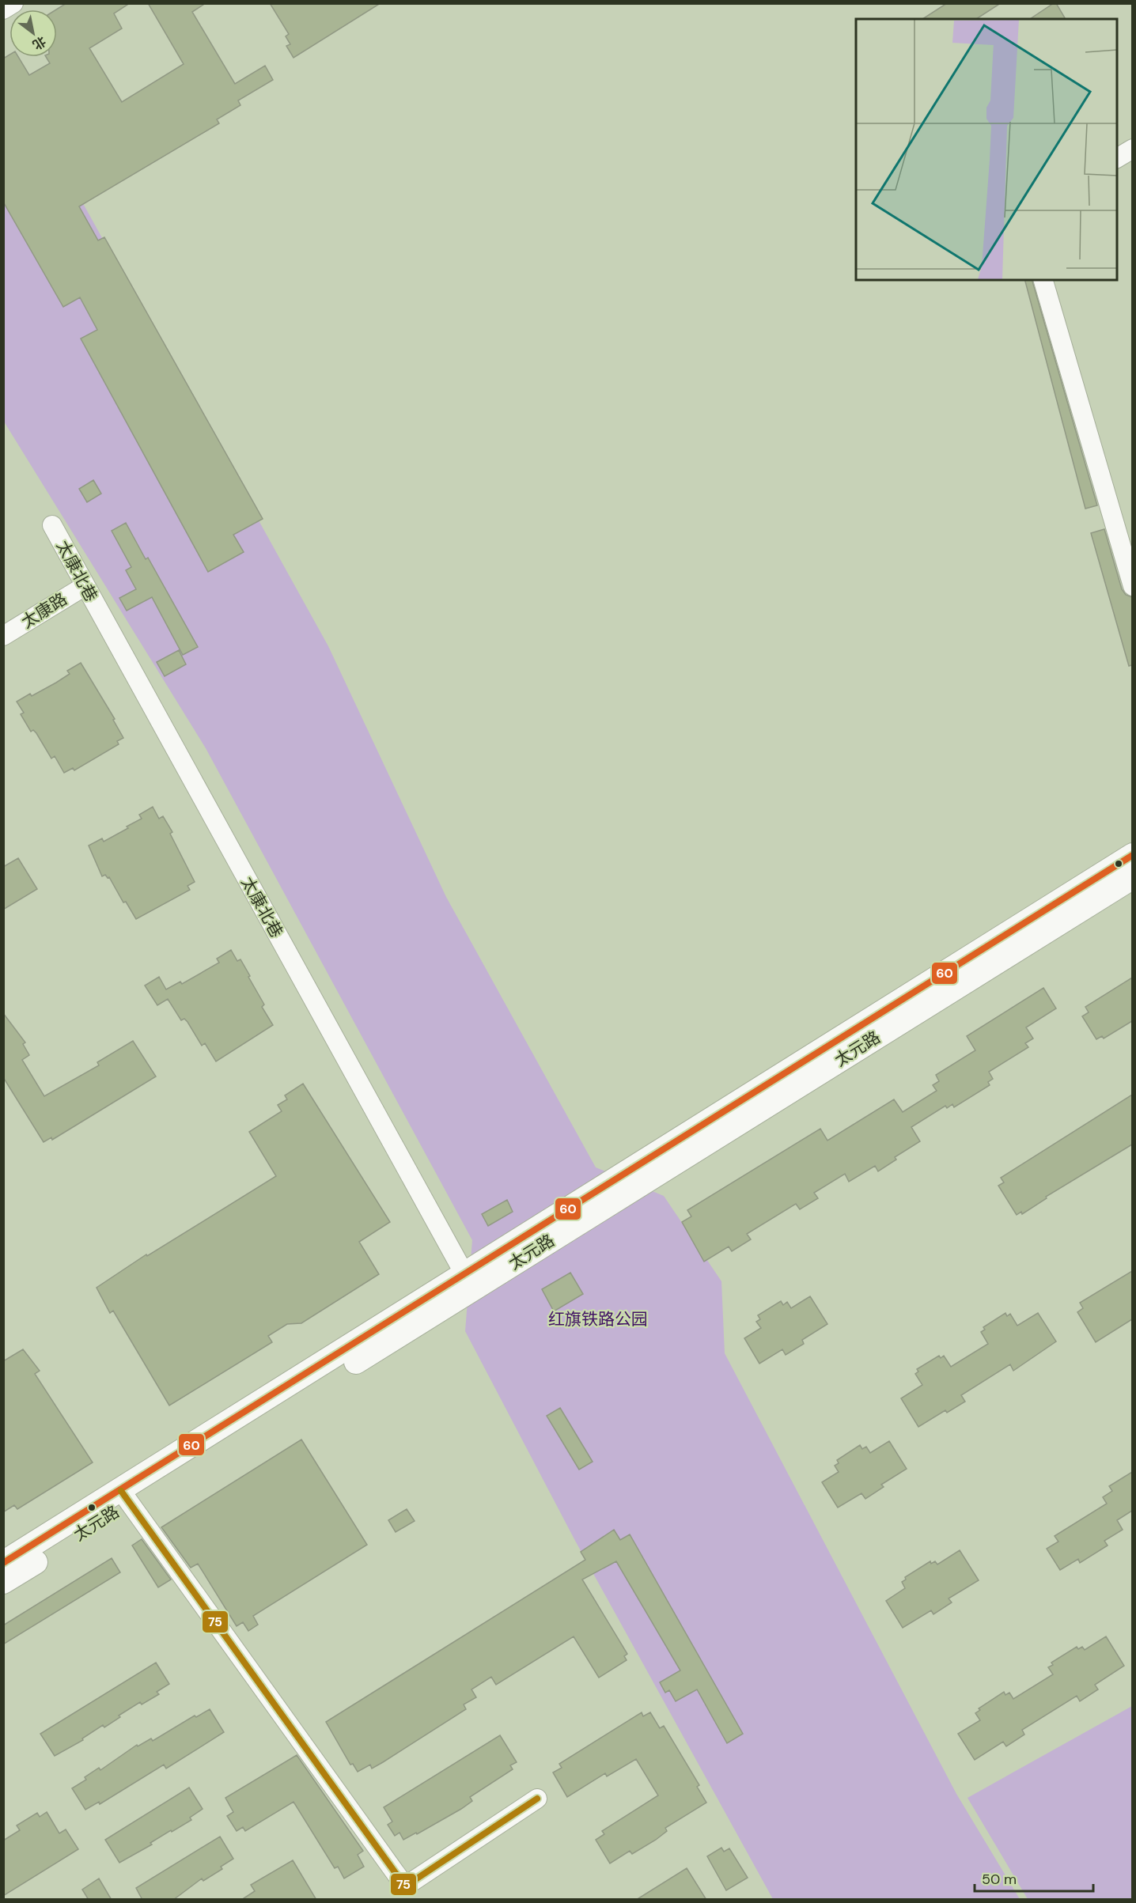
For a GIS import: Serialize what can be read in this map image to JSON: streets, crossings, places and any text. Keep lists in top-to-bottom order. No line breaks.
{"streets":{"main road":["太元路"],"street":["太康北巷","太康路"]},"crossings":[["太康北巷","太康路"],["太康北巷","太元路"]],"parks":["红旗铁路公园"],"lines":["transit line 60","transit line 75"],"scale_bar":"50 m","north":"bottom right"}
